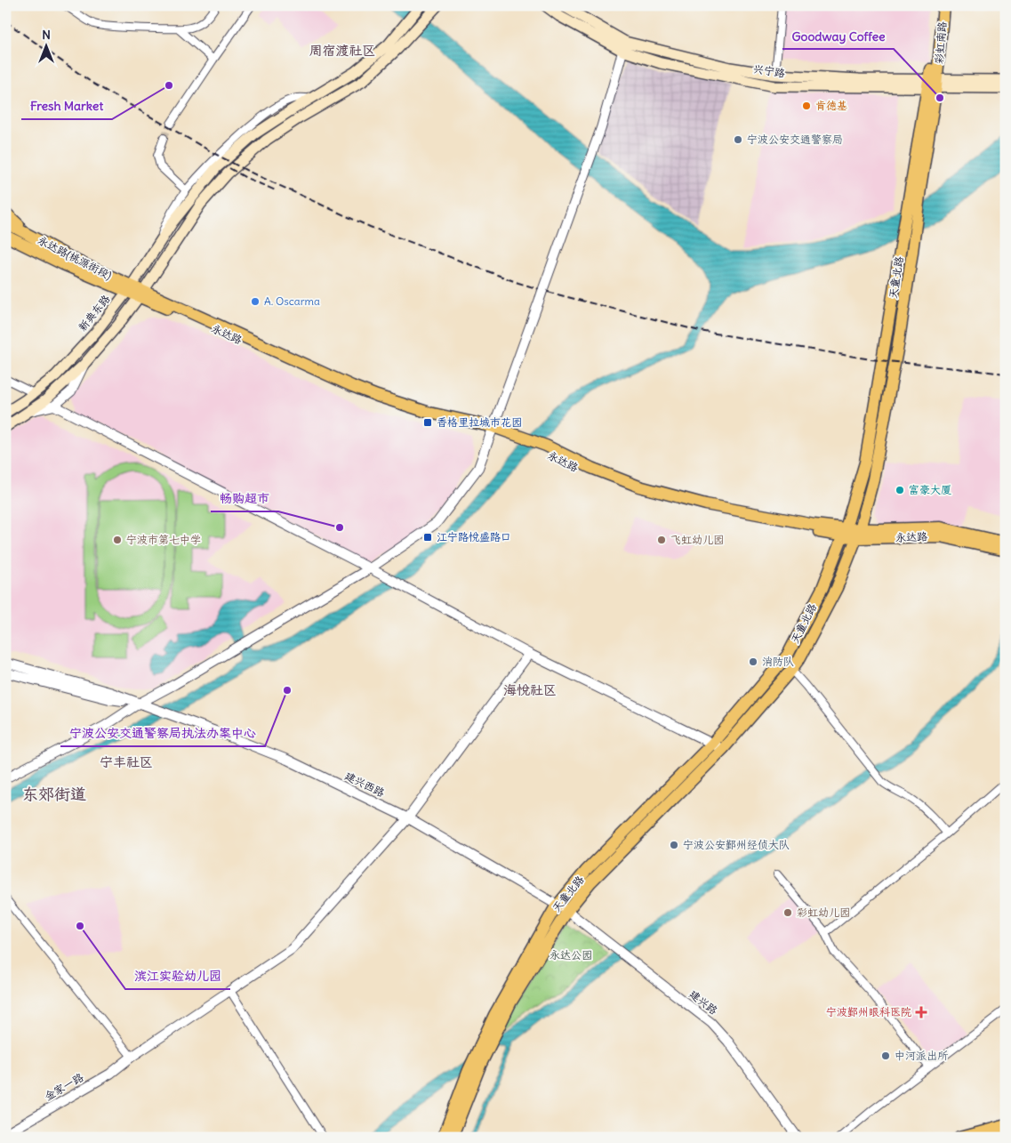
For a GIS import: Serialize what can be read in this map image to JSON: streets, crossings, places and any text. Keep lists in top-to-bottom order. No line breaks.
{"streets":{"main road":["彩虹南路","兴宁路","永达路(桃源街段)","天童北路","新典东路","永达路"],"street":["建兴西路","建兴路","金家一路"]},"crossings":[["彩虹南路","兴宁路"],["彩虹南路","天童北路"],["兴宁路","天童北路"],["永达路(桃源街段)","新典东路"],["永达路(桃源街段)","永达路"],["天童北路","永达路"],["天童北路","建兴西路"],["天童北路","建兴路"],["建兴西路","建兴路"],["建兴西路","金家一路"]],"districts":["周宿渡社区","海悦社区","宁丰社区","东郊街道"],"parks":["永达公园"],"places":{"other":["Fresh Market","Goodway Coffee","肯德基","宁波公安交通警察局","A. Oscarma","富豪大厦","畅购超市","宁波市第七中学","飞虹幼儿园","消防队","宁波公安交通警察局执法办案中心","宁波公安鄞州经侦大队","彩虹幼儿园","滨江实验幼儿园","中河派出所"],"transit":["香格里拉城市花园","江宁路悦盛路口"],"health":["宁波鄞州眼科医院"]},"north":"top"}
